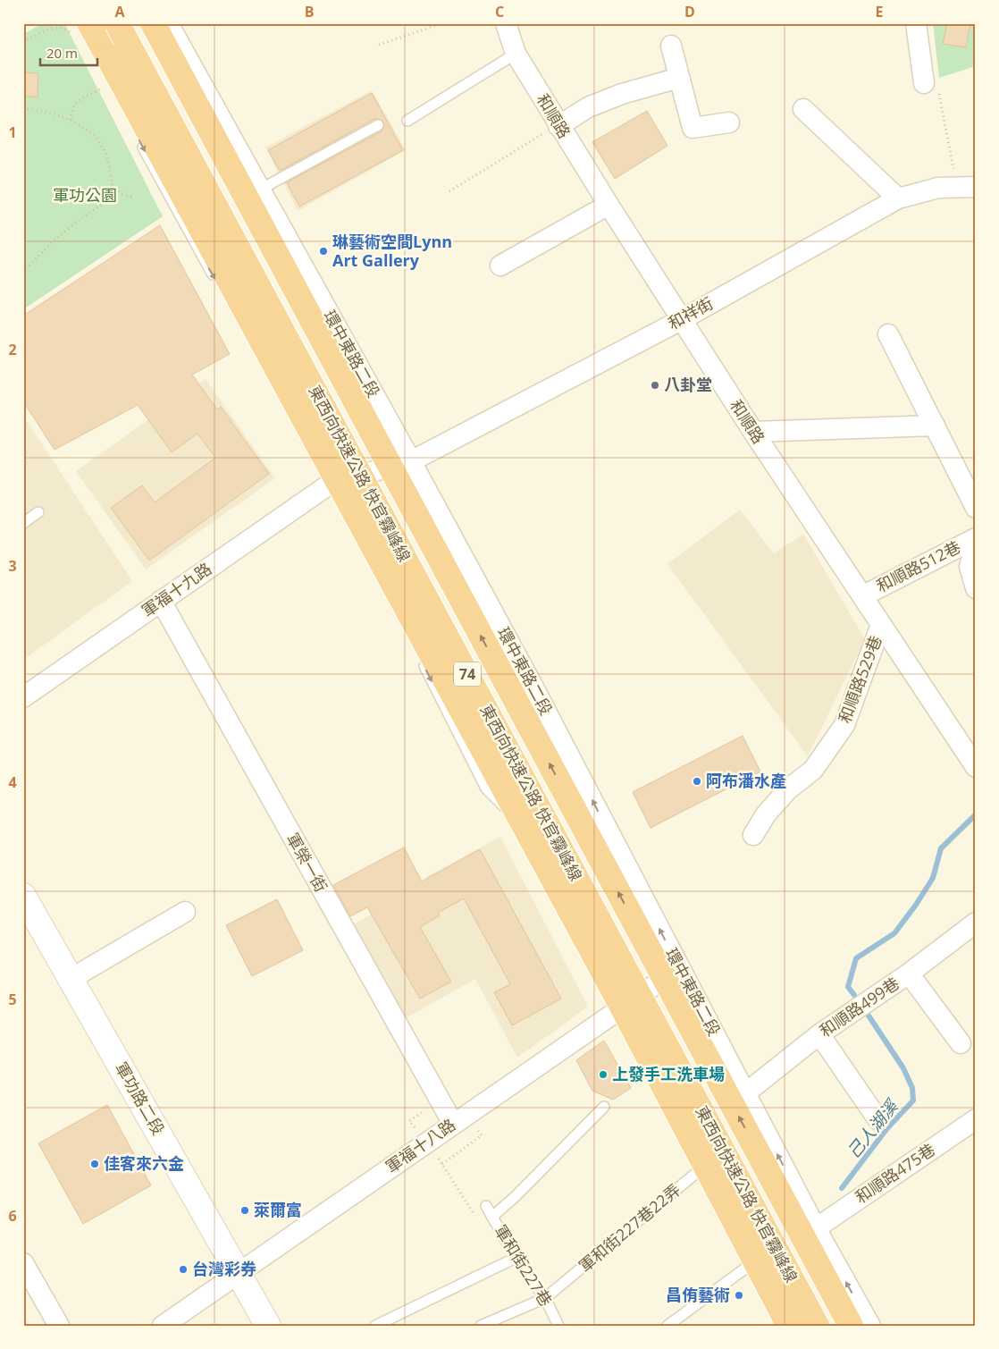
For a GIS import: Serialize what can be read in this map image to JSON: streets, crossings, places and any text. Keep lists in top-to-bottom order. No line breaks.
{"streets":{"highway":["東西向快速公路 快官霧峰線","74"],"main road":["軍功路二段"],"street":["和順路","和祥街","環中東路二段","和順路512巷","軍福十九路","和順路529巷","軍榮一街","和順路499巷","軍福十八路","和順路475巷"],"lane":["軍和街227巷22弄","軍和街227巷"]},"crossings":[["和順路","和祥街"],["和順路","和順路512巷"],["和順路","和順路529巷"],["和祥街","環中東路二段"],["和祥街","軍福十九路"],["環中東路二段","和順路499巷"],["環中東路二段","軍福十八路"],["環中東路二段","和順路475巷"],["軍福十九路","軍榮一街"],["軍榮一街","軍福十八路"],["軍功路二段","軍福十八路"],["軍和街227巷22弄","軍和街227巷"]],"water":["己人湖溪"],"parks":["軍功公園"],"places":["琳藝術空間Lynn Art Gallery","八卦堂","阿布潘水產","上發手工洗車場","佳客來六金","萊爾富","台灣彩券","昌侑藝術"],"scale_bar":"20 m","grid":{"columns":["A","B","C","D","E"],"rows":["1","2","3","4","5","6"]}}
